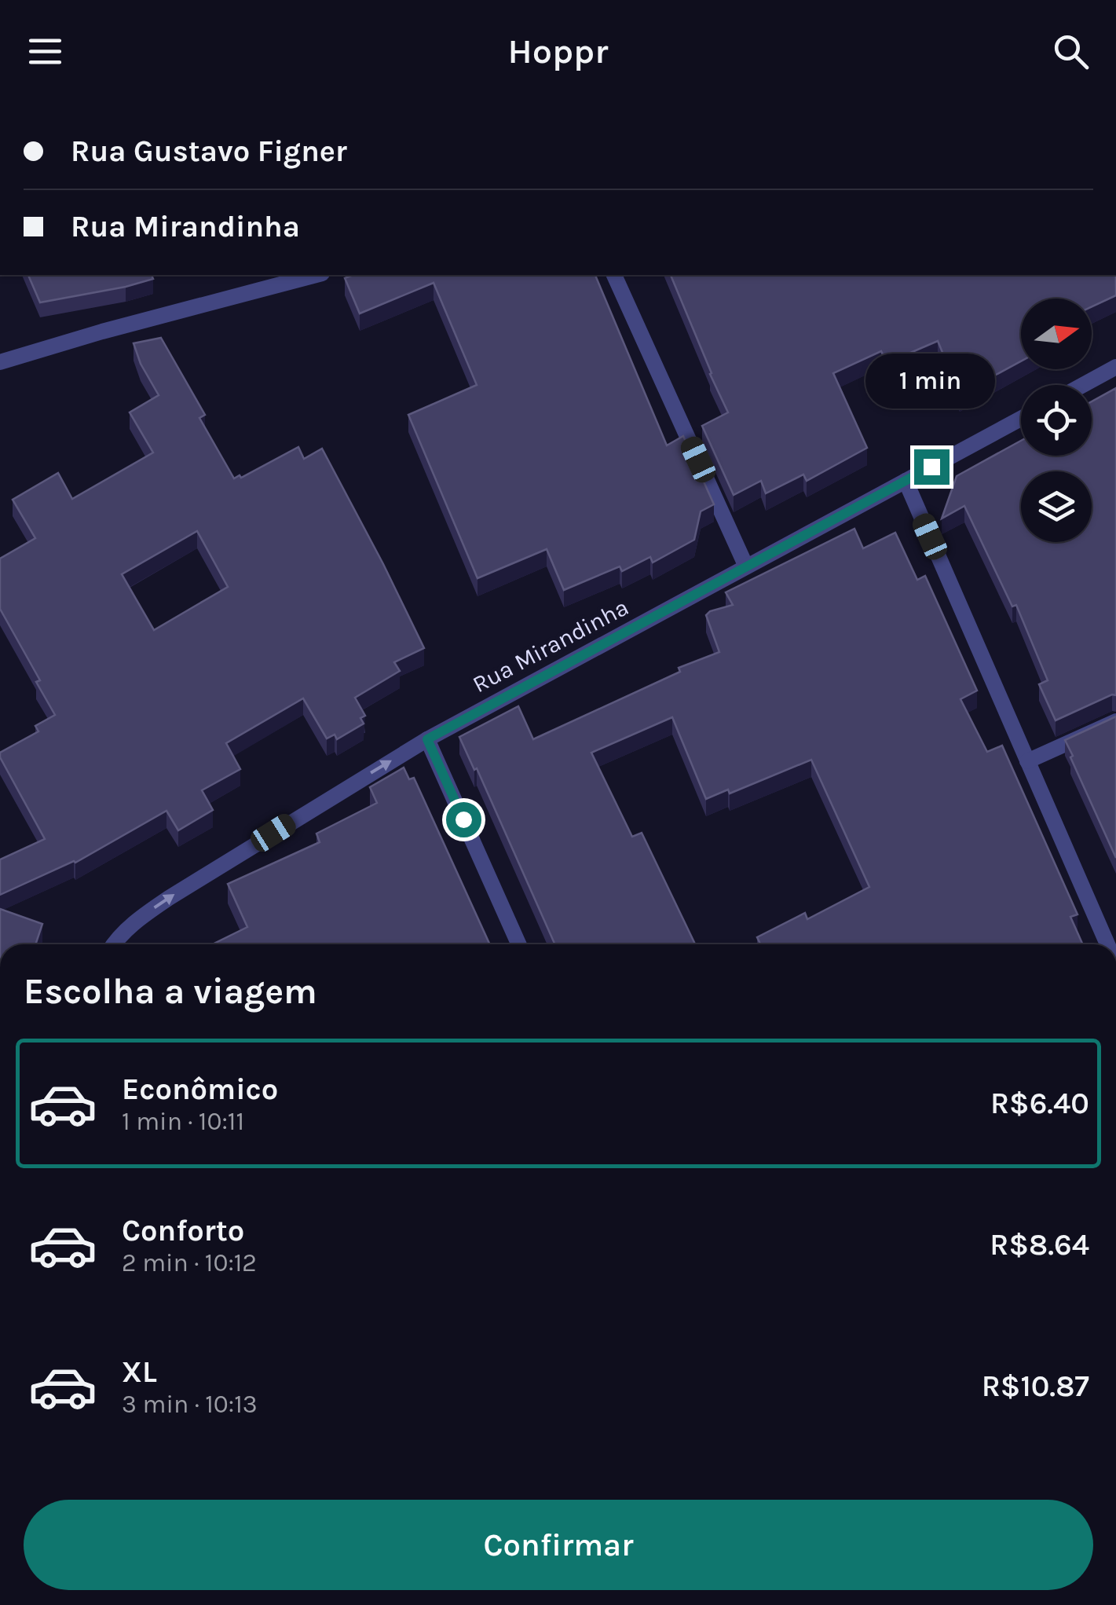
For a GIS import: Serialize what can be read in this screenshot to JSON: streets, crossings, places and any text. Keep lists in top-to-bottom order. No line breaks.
{"streets":{"street":["Rua Mirandinha"]},"one_way":["Rua Mirandinha"],"north":"right","page":{"header":"Hoppr","banner":["Rua Gustavo Figner","Rua Mirandinha"],"bubble":"1 min","heading":"Escolha a viagem","list":[{"name":"Econômico","note":"1 min · 10:11","value":"R$6.40"},{"name":"Conforto","note":"2 min · 10:12","value":"R$8.64"},{"name":"XL","note":"3 min · 10:13","value":"R$10.87"}],"buttons":"Confirmar"}}
